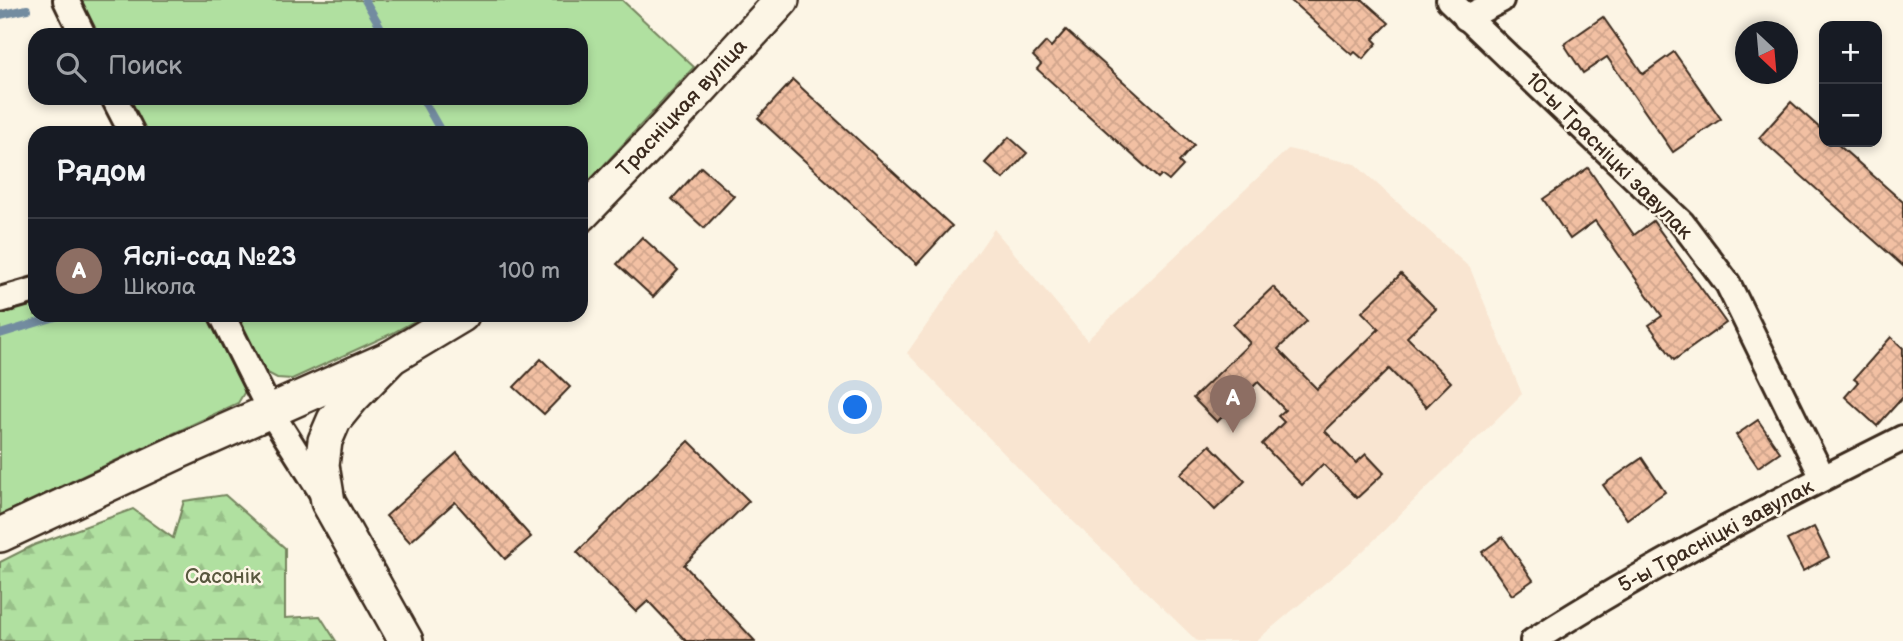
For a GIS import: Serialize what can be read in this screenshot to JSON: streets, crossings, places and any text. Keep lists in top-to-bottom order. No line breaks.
{"streets":{"street":["Трасніцкая вуліца","10-ы Трасніцкі завулак","5-ы Трасніцкі завулак"]},"crossings":[["10-ы Трасніцкі завулак","5-ы Трасніцкі завулак"]],"parks":["Сасонік"],"north":"bottom right","page":{"map_buttons":["+","−"],"search":"Поиск","heading":"Рядом","list":[{"mark":"A","name":"Яслі-сад №23","note":"Школа","value":"100 m"}],"pins":"A"}}
